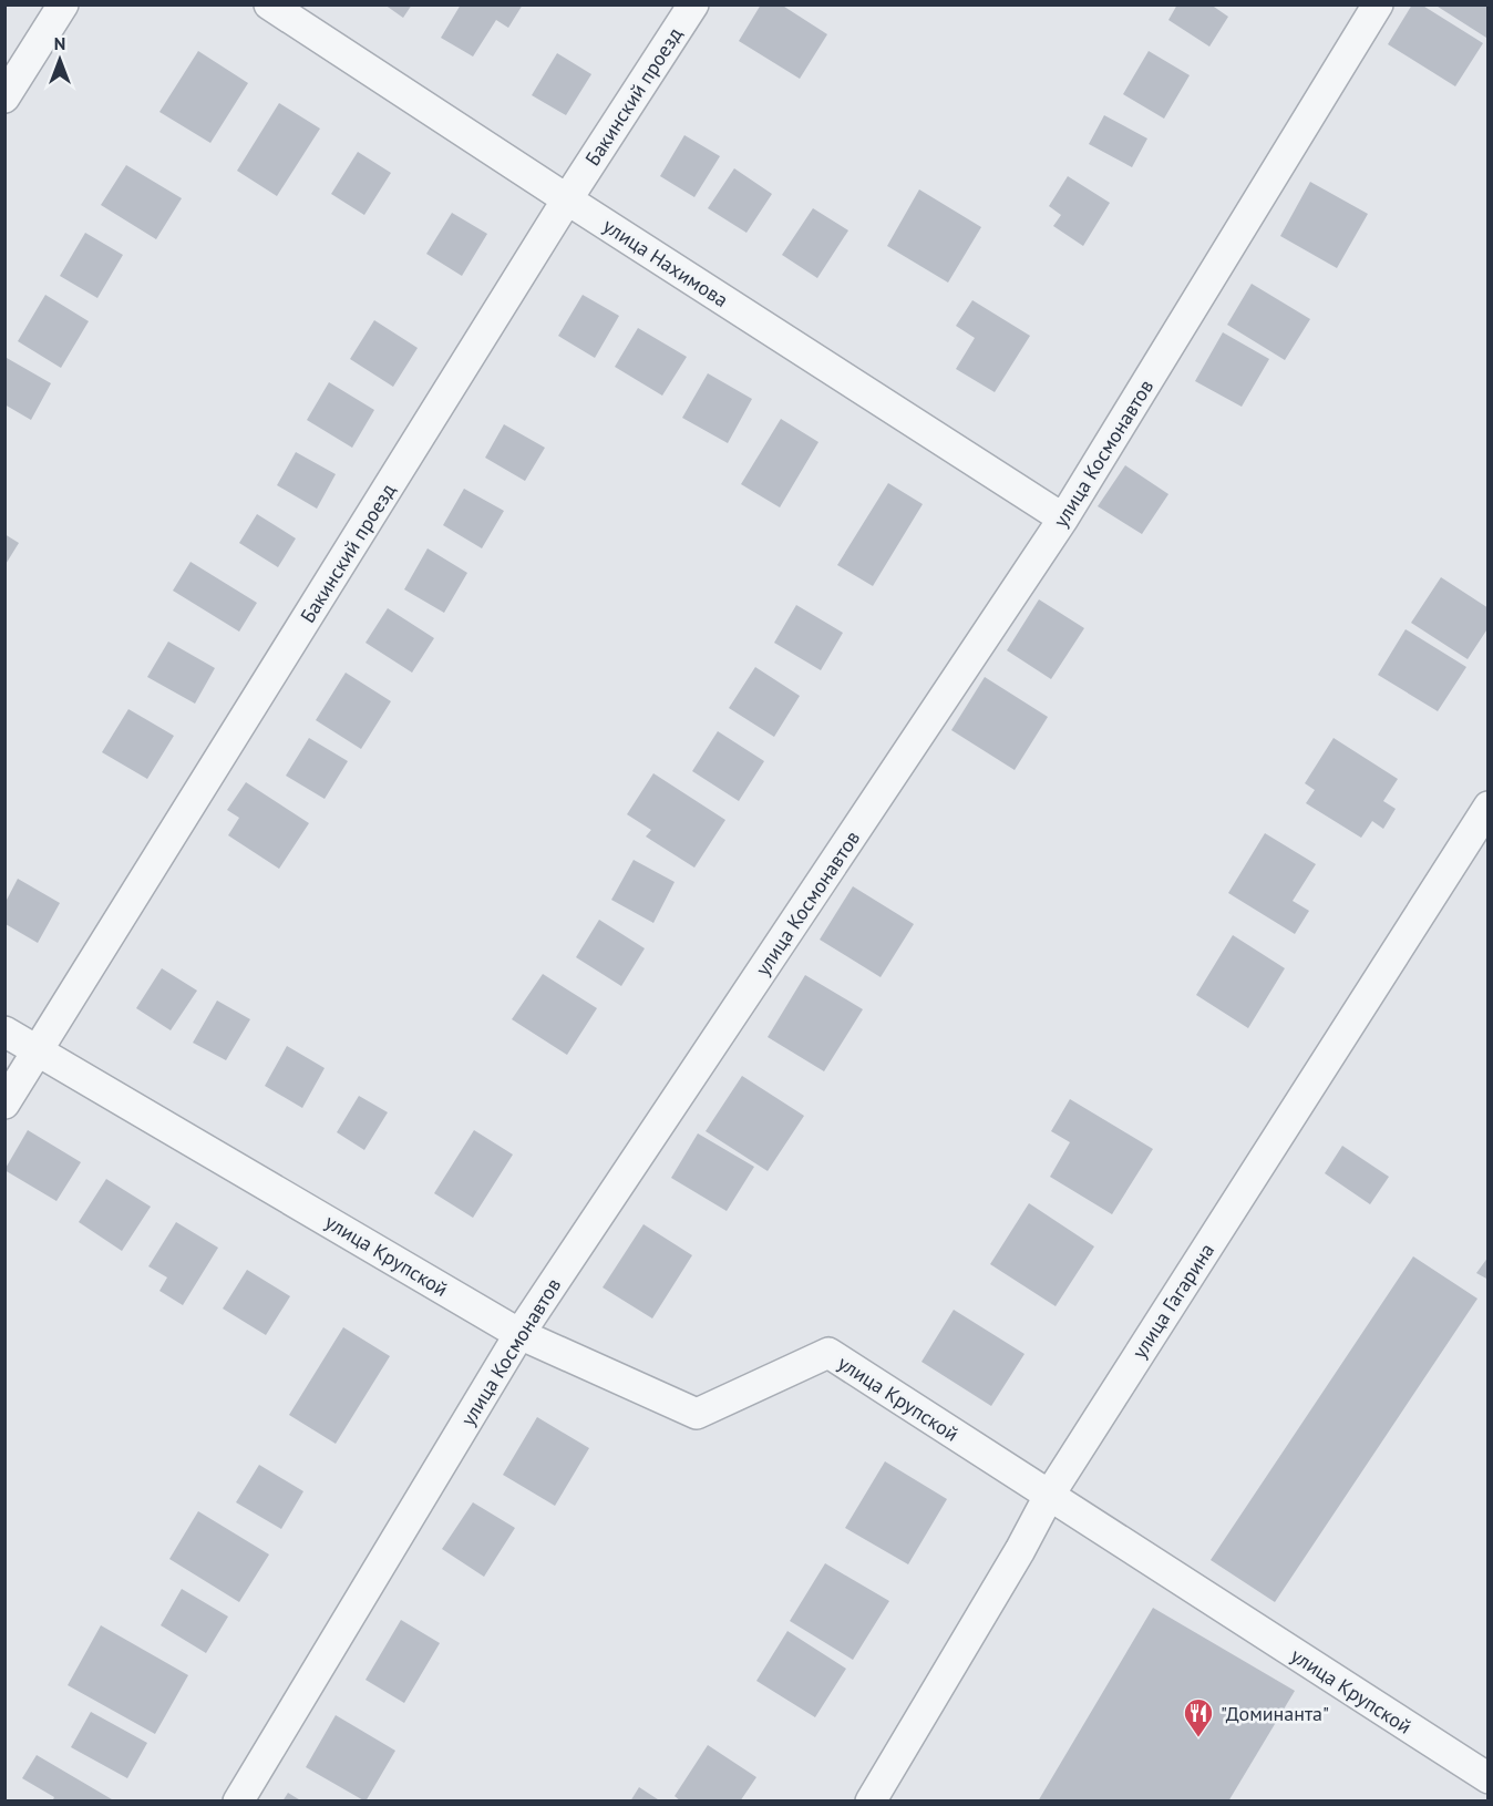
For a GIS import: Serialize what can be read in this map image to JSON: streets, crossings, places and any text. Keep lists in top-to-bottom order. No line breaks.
{"streets":{"street":["Бакинский проезд","улица Нахимова","улица Космонавтов","улица Крупской","улица Гагарина"]},"crossings":[["Бакинский проезд","улица Нахимова"],["Бакинский проезд","улица Крупской"],["улица Нахимова","улица Космонавтов"],["улица Космонавтов","улица Крупской"],["улица Крупской","улица Гагарина"]],"places":{"restaurant":["\"Доминанта\""]},"north":"top"}
